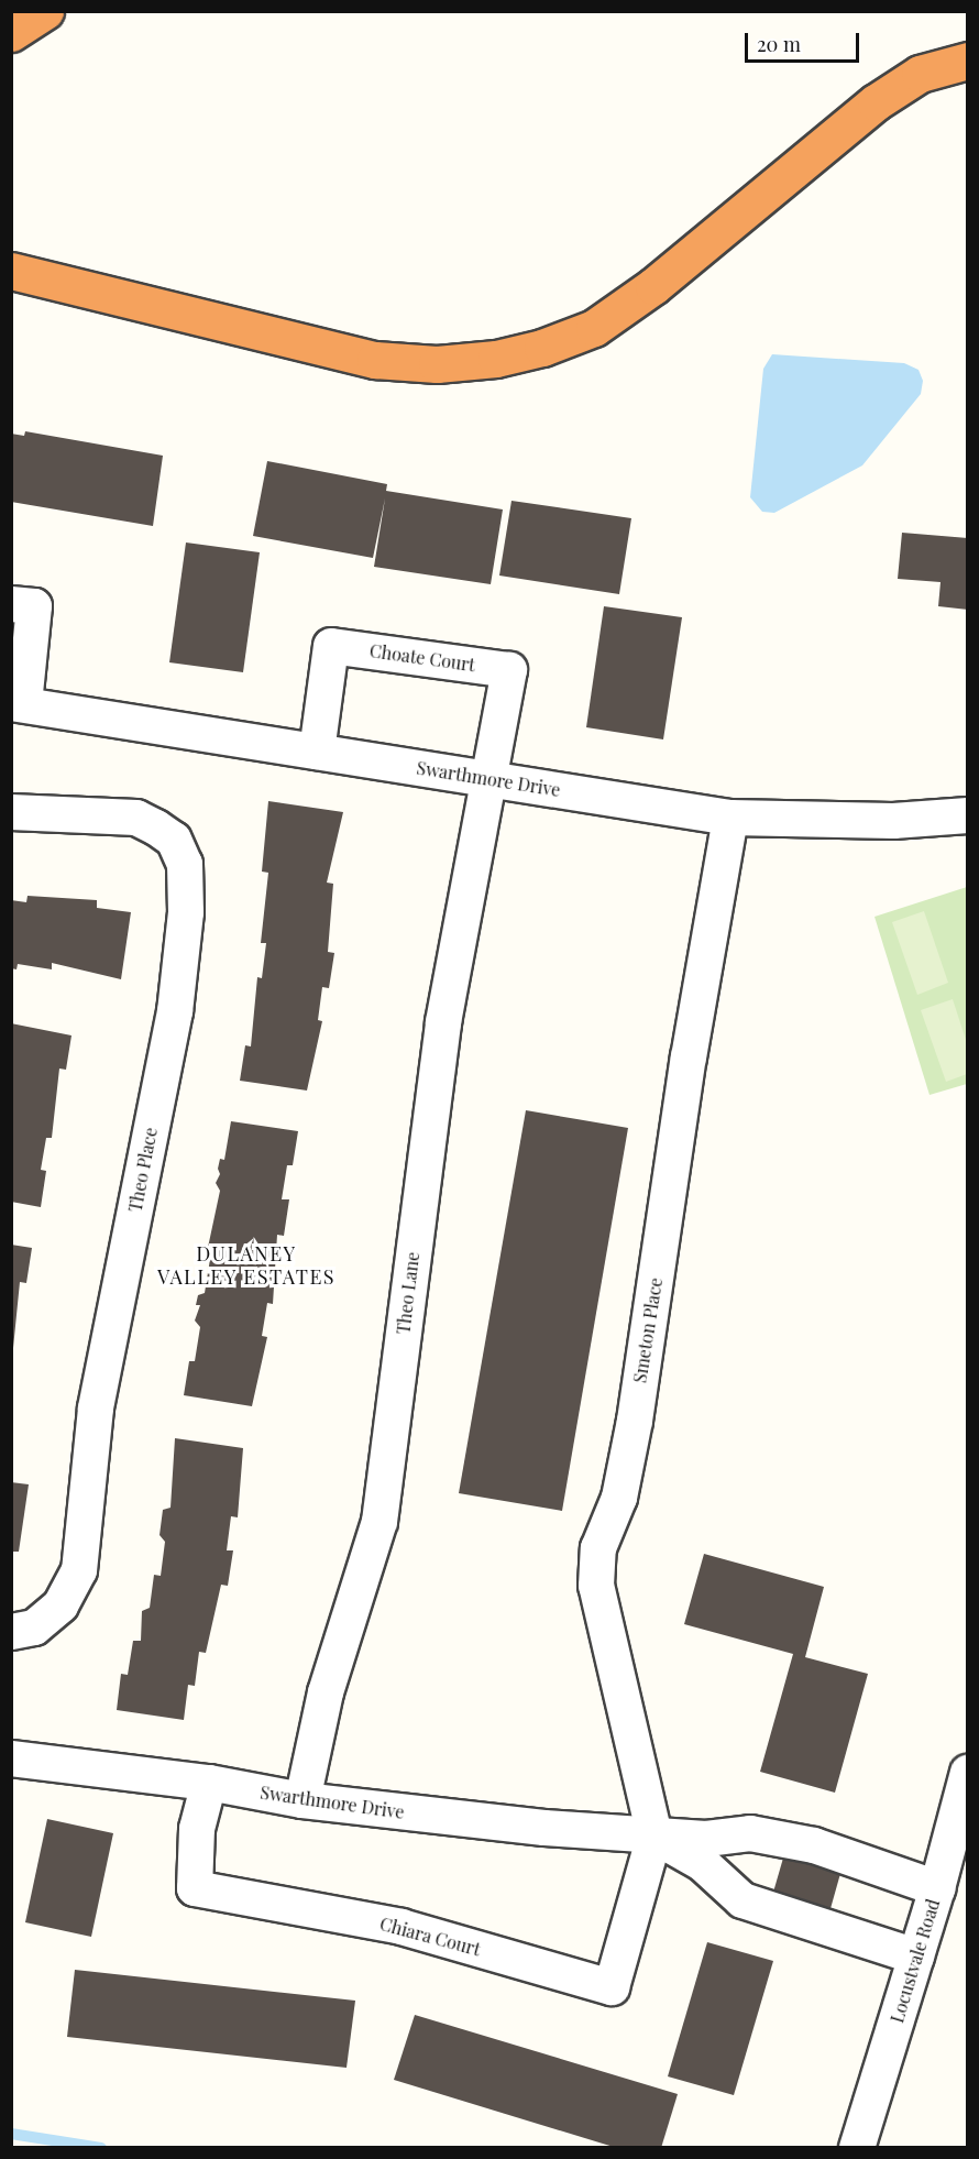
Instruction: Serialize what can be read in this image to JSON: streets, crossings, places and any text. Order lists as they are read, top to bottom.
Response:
{
  "streets": {
    "street": [
      "Choate Court",
      "Swarthmore Drive",
      "Theo Place",
      "Theo Lane",
      "Smeton Place",
      "Chiara Court",
      "Locustvale Road"
    ]
  },
  "crossings": [
    ["Choate Court", "Swarthmore Drive"],
    ["Choate Court", "Theo Lane"],
    ["Swarthmore Drive", "Theo Lane"],
    ["Swarthmore Drive", "Smeton Place"],
    ["Swarthmore Drive", "Chiara Court"],
    ["Swarthmore Drive", "Locustvale Road"],
    ["Smeton Place", "Chiara Court"]
  ],
  "districts": ["DULANEY VALLEY ESTATES"],
  "scale_bar": "20 m"
}
